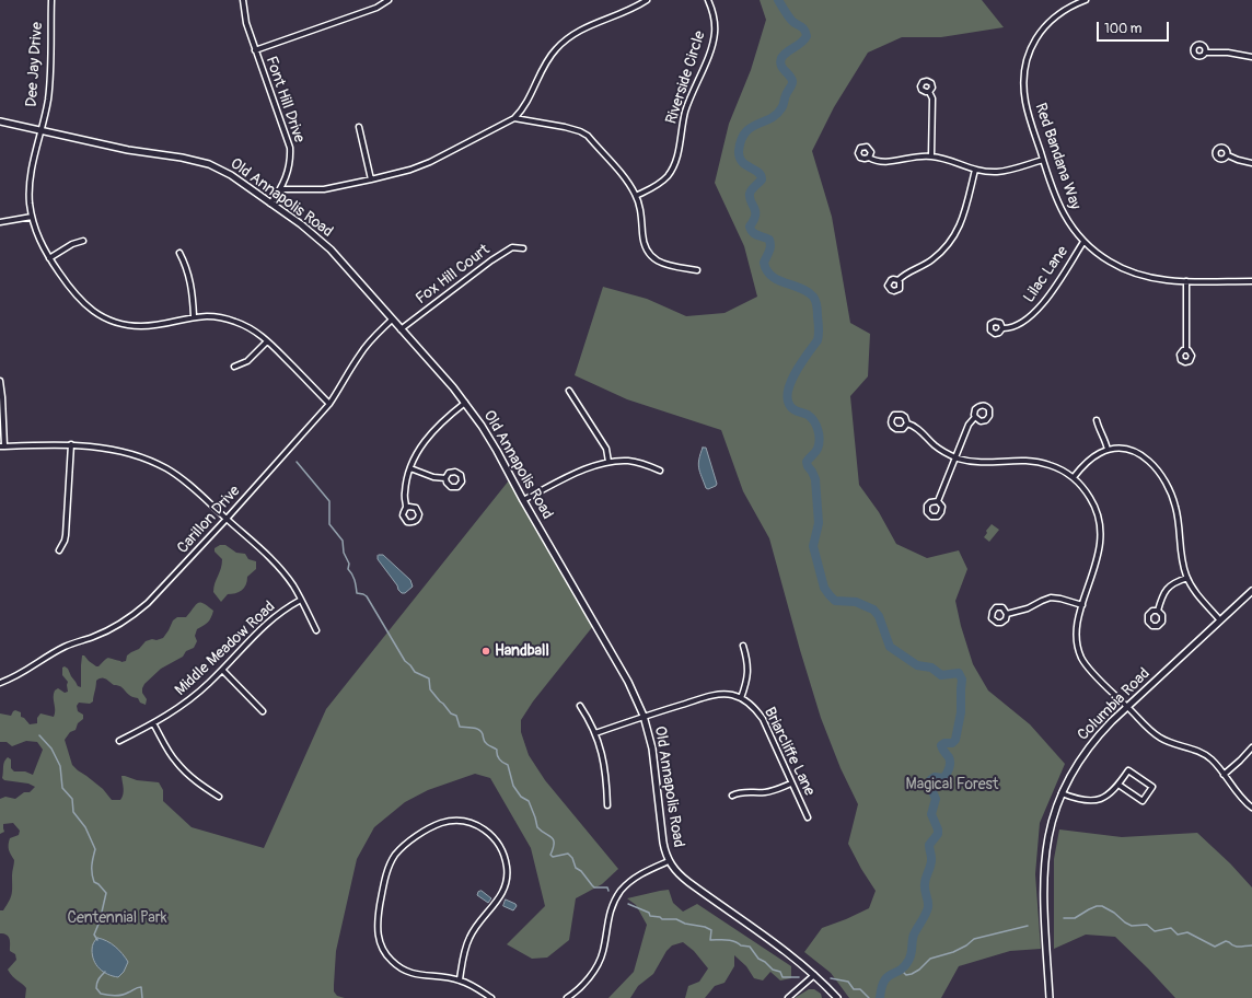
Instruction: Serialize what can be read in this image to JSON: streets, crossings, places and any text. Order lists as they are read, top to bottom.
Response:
{
  "streets": {
    "street": [
      "Dee Jay Drive",
      "Riverside Circle",
      "Font Hill Drive",
      "Red Bandana Way",
      "Old Annapolis Road",
      "Fox Hill Court",
      "Lilac Lane",
      "Carillon Drive",
      "Middle Meadow Road",
      "Columbia Road",
      "Briarcliffe Lane"
    ]
  },
  "crossings": [
    ["Dee Jay Drive", "Old Annapolis Road"],
    ["Dee Jay Drive", "Carillon Drive"],
    ["Font Hill Drive", "Old Annapolis Road"],
    ["Red Bandana Way", "Lilac Lane"],
    ["Old Annapolis Road", "Fox Hill Court"],
    ["Old Annapolis Road", "Carillon Drive"]
  ],
  "parks": ["Magical Forest", "Centennial Park"],
  "places": ["Handball"],
  "scale_bar": "100 m"
}
